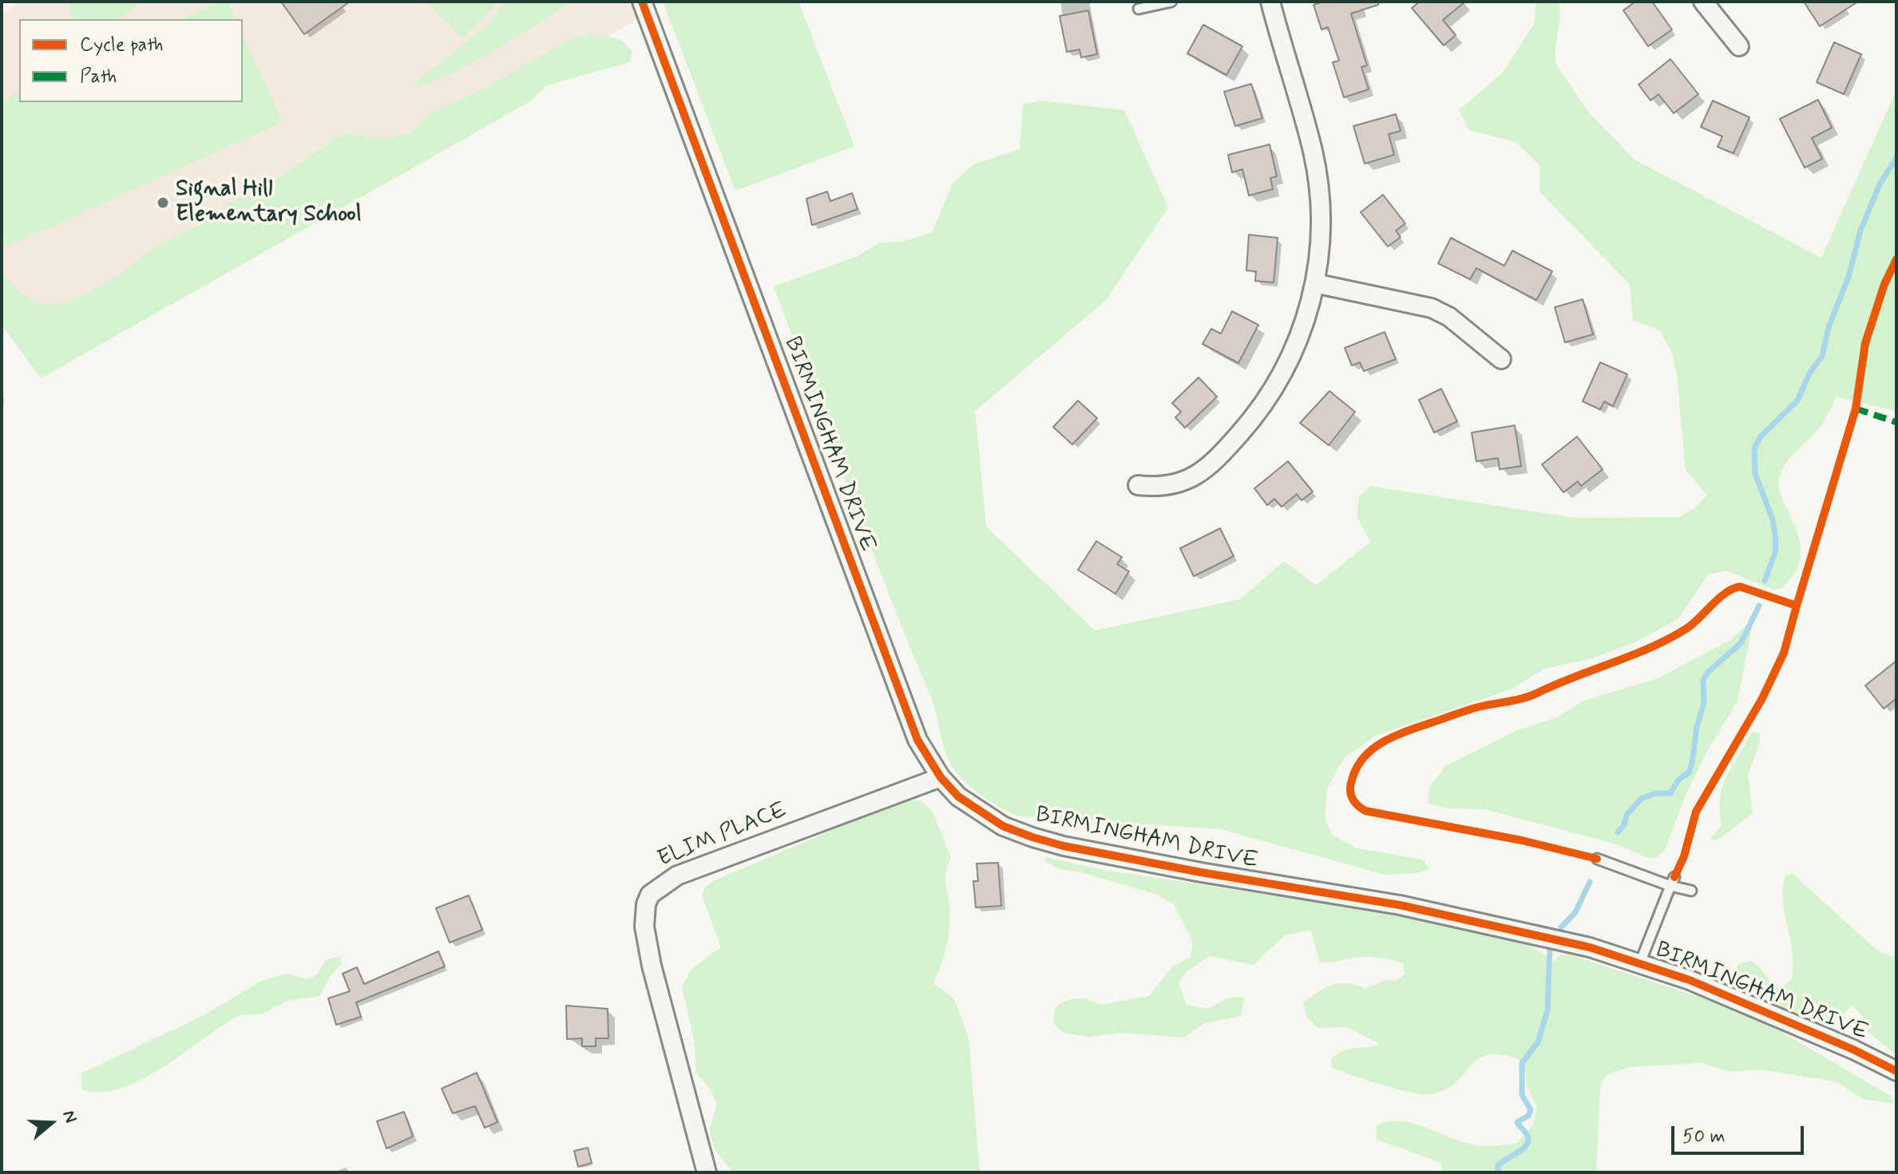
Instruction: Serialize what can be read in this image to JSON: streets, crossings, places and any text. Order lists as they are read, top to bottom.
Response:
{
  "streets": {
    "street": ["BIRMINGHAM DRIVE", "ELIM PLACE"]
  },
  "crossings": [
    ["BIRMINGHAM DRIVE", "ELIM PLACE"]
  ],
  "places": ["Signal Hill Elementary School"],
  "legend": ["Cycle path", "Path"],
  "scale_bar": "50 m",
  "north": "right"
}
